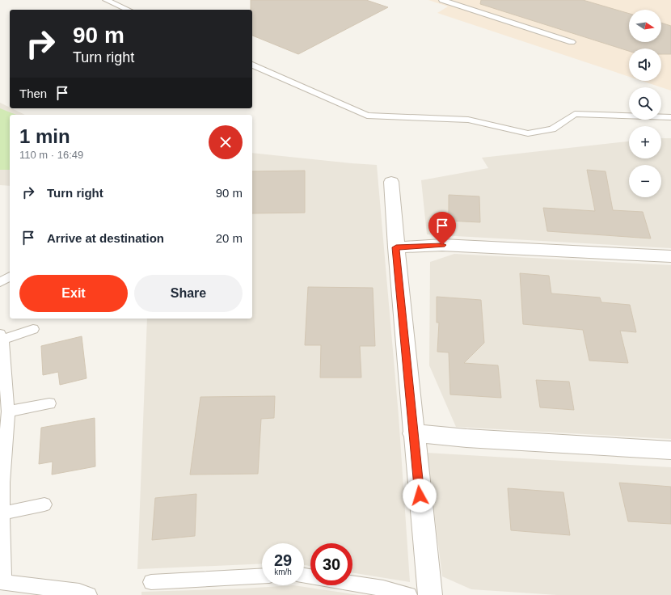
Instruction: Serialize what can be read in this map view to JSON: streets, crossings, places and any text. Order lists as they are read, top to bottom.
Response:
{
  "north": "right",
  "page": {
    "map_buttons": ["+", "−"],
    "turn": ["90 m", "Turn right"],
    "then": "Then",
    "heading": ["1 min", "110 m · 16:49"],
    "list": [
      {
        "name": "Turn right",
        "value": "90 m"
      },
      {
        "name": "Arrive at destination",
        "value": "20 m"
      }
    ],
    "buttons": ["Exit", "Share"],
    "speed": "29 km/h",
    "limit": "30"
  }
}
